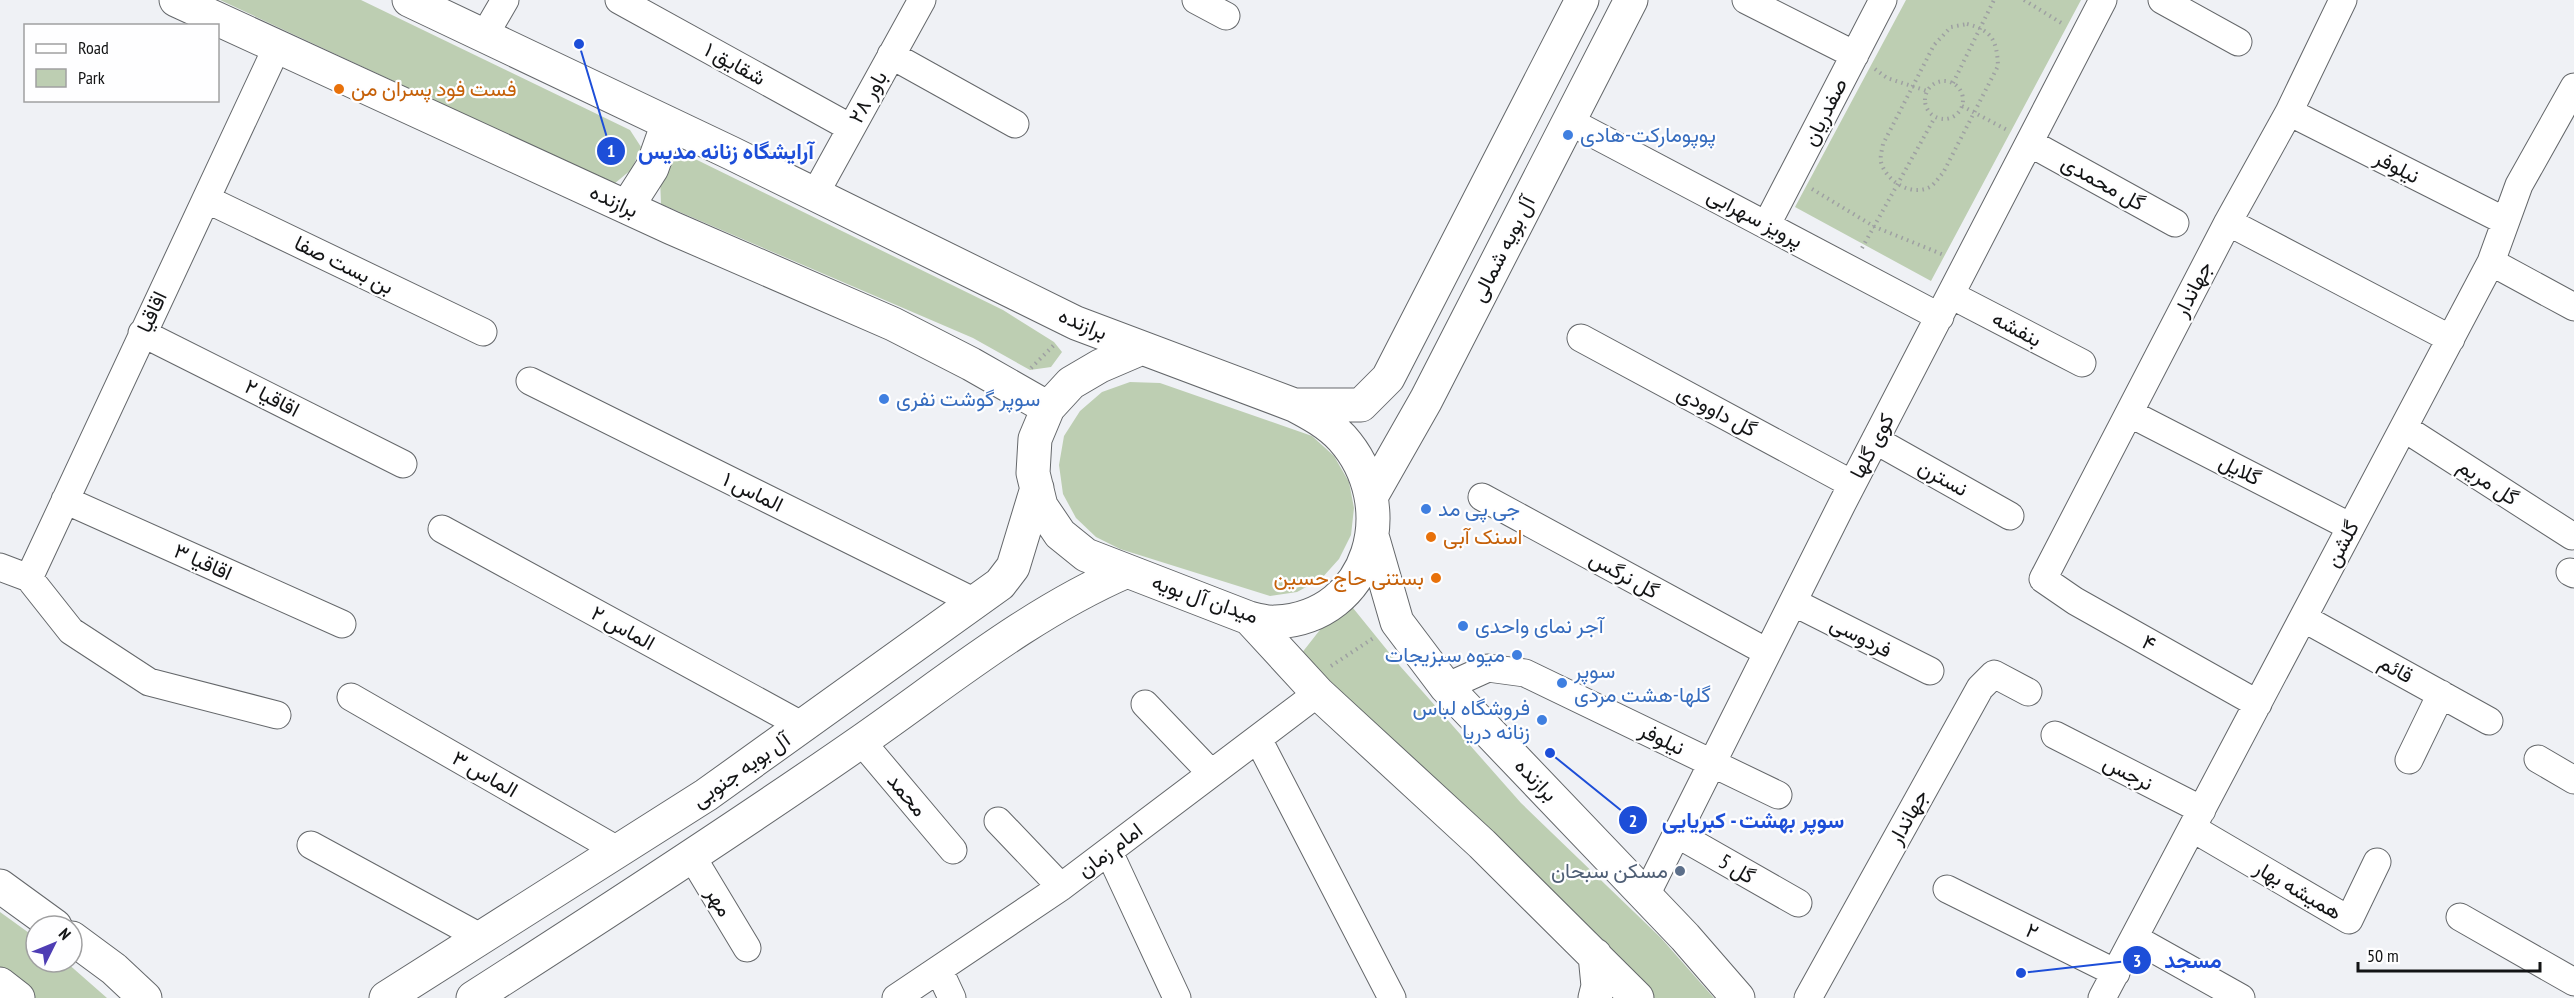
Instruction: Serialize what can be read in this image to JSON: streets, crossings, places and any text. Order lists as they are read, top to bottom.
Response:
{
  "streets": {
    "main road": [
      "برازنده",
      "آل بویه شمالی",
      "میدان آل بویه",
      "آل بویه جنوبی"
    ],
    "street": [
      "شقایق ۱",
      "باور ۲۸",
      "صفدریان",
      "نیلوفر",
      "گل محمدی",
      "پرویز سهرابی",
      "بن بست صفا",
      "جهاندار",
      "اقاقیا",
      "بنفشه",
      "اقاقیا ۲",
      "گل داوودی",
      "کوی گلها",
      "گلایل",
      "نسترن",
      "گل مریم",
      "الماس ۱",
      "گلشن",
      "اقاقیا ۳",
      "گل نرگس",
      "الماس ۲",
      "فردوسی",
      "۴",
      "قائم",
      "نرجس",
      "الماس ۳",
      "محمد",
      "امام زمان",
      "گل 5",
      "همیشه بهار",
      "مهر",
      "۲"
    ]
  },
  "crossings": [
    ["شقایق ۱", "باور ۲۸"],
    ["باور ۲۸", "برازنده"],
    ["صفدریان", "پرویز سهرابی"],
    ["نیلوفر", "برازنده"],
    ["نیلوفر", "جهاندار"],
    ["نیلوفر", "کوی گلها"],
    ["نیلوفر", "گلشن"],
    ["گل محمدی", "کوی گلها"],
    ["برازنده", "اقاقیا"],
    ["برازنده", "کوی گلها"],
    ["برازنده", "میدان آل بویه"],
    ["پرویز سهرابی", "آل بویه شمالی"],
    ["پرویز سهرابی", "بنفشه"],
    ["پرویز سهرابی", "کوی گلها"],
    ["آل بویه شمالی", "میدان آل بویه"],
    ["بن بست صفا", "اقاقیا"],
    ["جهاندار", "گلایل"],
    ["جهاندار", "۴"],
    ["اقاقیا", "اقاقیا ۲"],
    ["اقاقیا", "اقاقیا ۳"],
    ["بنفشه", "کوی گلها"],
    ["گل داوودی", "کوی گلها"],
    ["کوی گلها", "نسترن"],
    ["کوی گلها", "گل نرگس"],
    ["کوی گلها", "فردوسی"],
    ["کوی گلها", "گل 5"],
    ["گلایل", "گلشن"],
    ["گل مریم", "گلشن"],
    ["الماس ۱", "آل بویه جنوبی"],
    ["گلشن", "۴"],
    ["گلشن", "قائم"],
    ["گلشن", "نرجس"],
    ["گلشن", "همیشه بهار"],
    ["گلشن", "۲"],
    ["میدان آل بویه", "آل بویه جنوبی"],
    ["الماس ۲", "آل بویه جنوبی"],
    ["آل بویه جنوبی", "الماس ۳"],
    ["آل بویه جنوبی", "محمد"],
    ["آل بویه جنوبی", "مهر"],
    ["نرجس", "همیشه بهار"]
  ],
  "places": [
    "آرایشگاه زنانه مدیس",
    "فست فود پسران من",
    "پوپومارکت-هادی",
    "سوپر گوشت نفری",
    "جی پی مد",
    "اسنک آبی",
    "بستنی حاج حسین",
    "آجر نمای واحدی",
    "میوه سبزیجات",
    "سوپر گلها-هشت مردی",
    "فروشگاه لباس زنانه دریا",
    "سوپر بهشت - کبریایی",
    "مسکن سبحان",
    "مسجد"
  ],
  "legend": ["Road", "Park"],
  "scale_bar": "50 m",
  "north": "top right"
}
